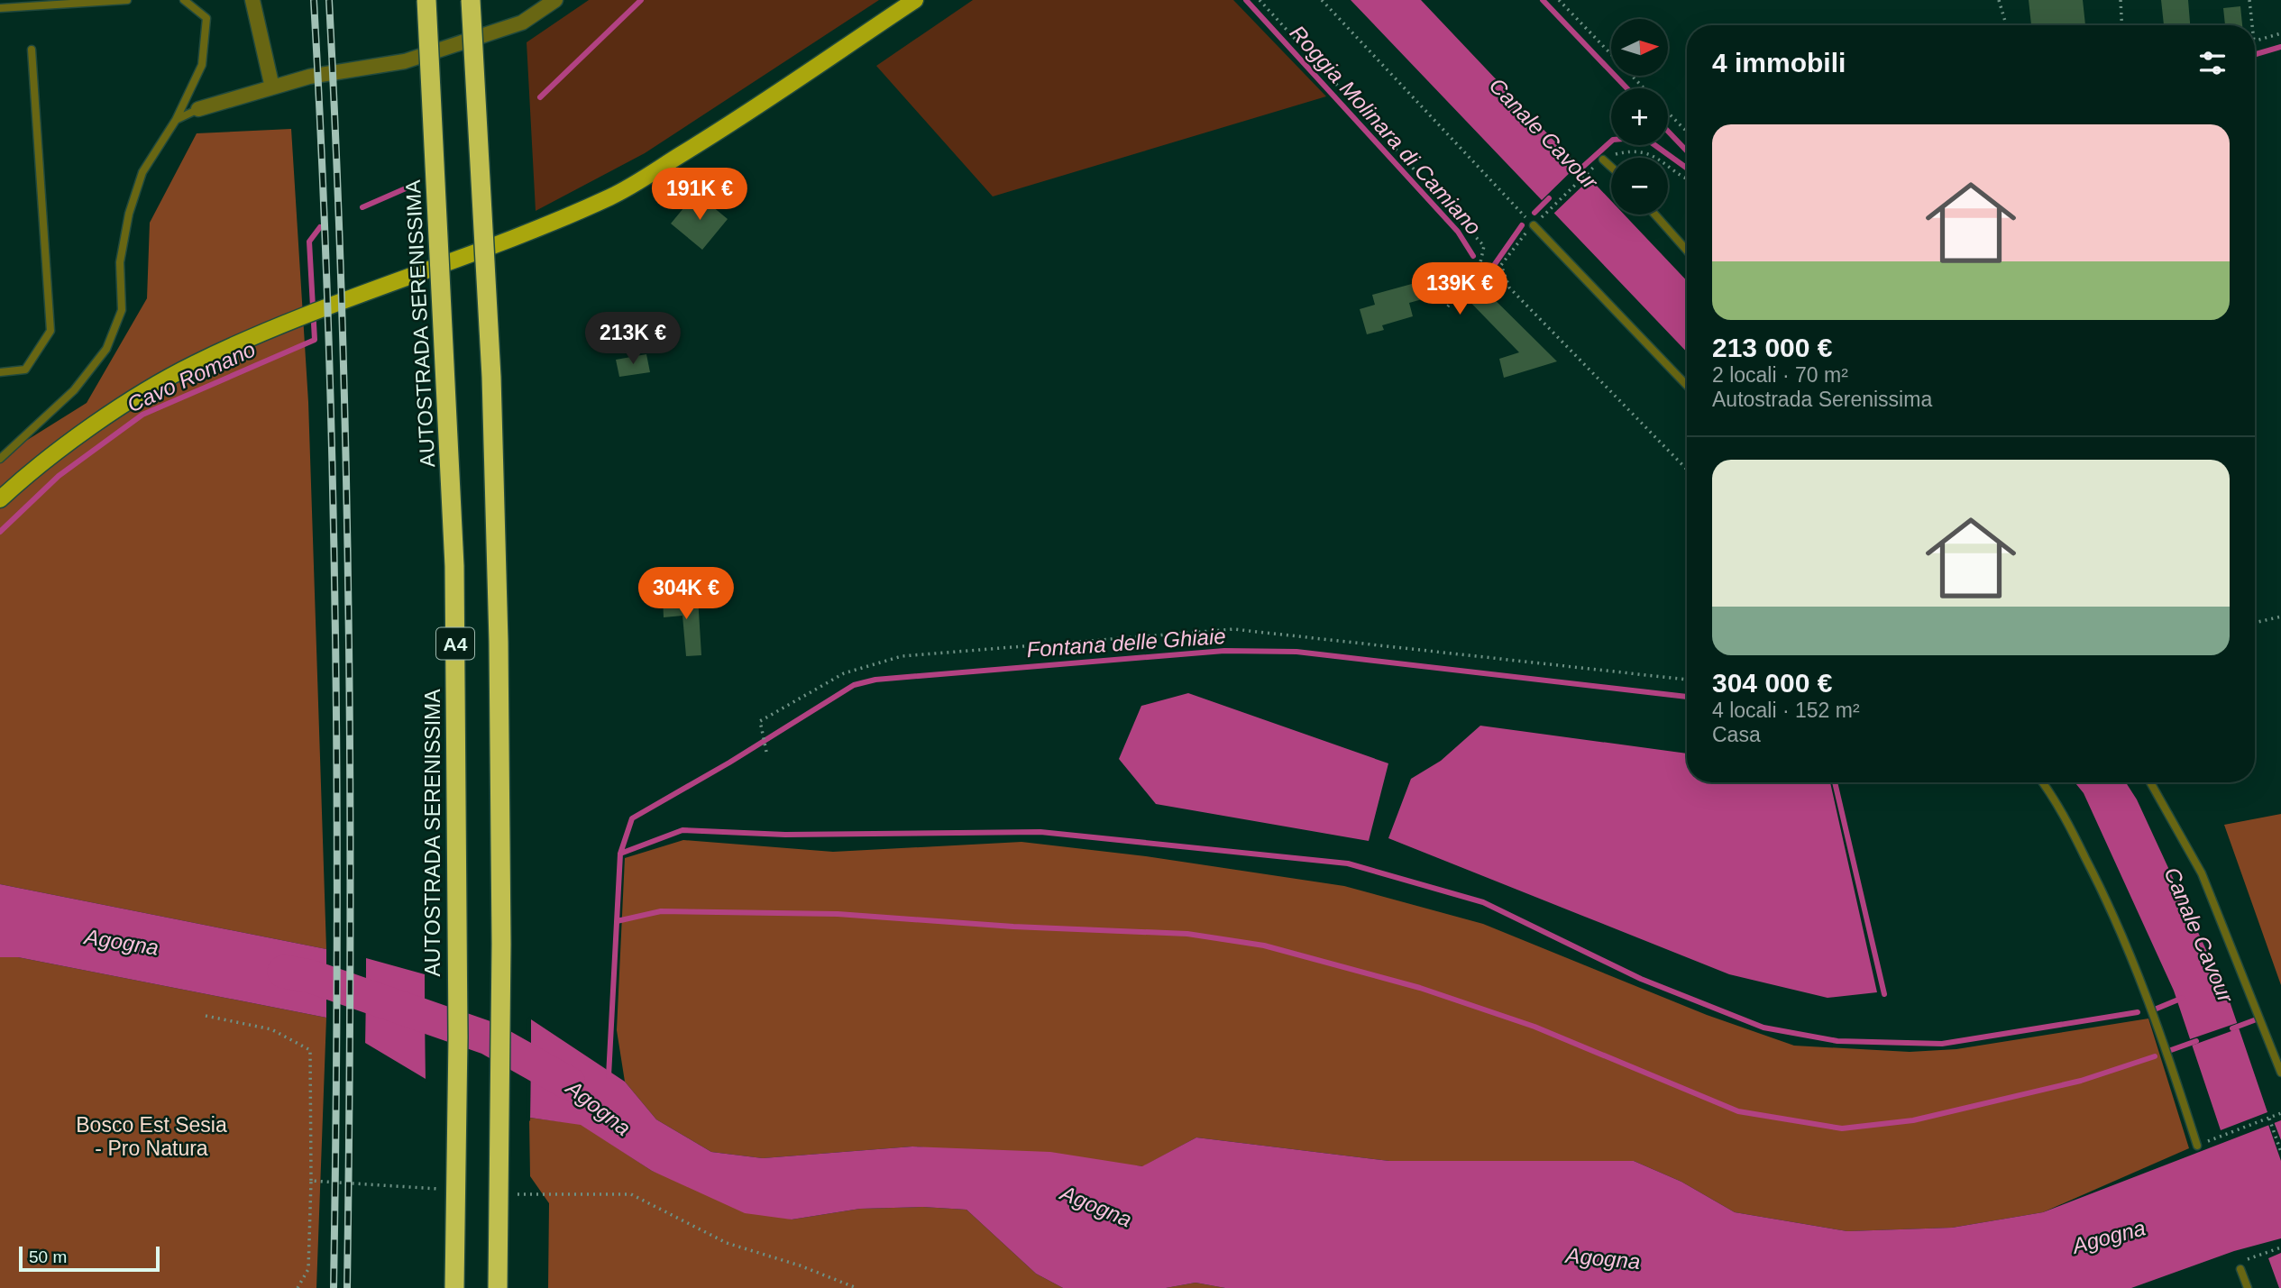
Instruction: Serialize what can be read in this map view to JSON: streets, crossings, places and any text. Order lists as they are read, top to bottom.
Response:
{
  "streets": {
    "highway": ["AUTOSTRADA SERENISSIMA", "A4"]
  },
  "water": [
    "Roggia Molinara di Camiano",
    "Canale Cavour",
    "Cavo Romano",
    "Fontana delle Ghiaie",
    "Agogna"
  ],
  "parks": ["Bosco Est Sesia - Pro Natura"],
  "scale_bar": "50 m",
  "north": "right",
  "page": {
    "map_buttons": ["+", "−"],
    "heading": "4 immobili",
    "list": [
      {
        "name": "213 000 €",
        "note": "2 locali · 70 m² · Autostrada Serenissima"
      },
      {
        "name": "304 000 €",
        "note": "4 locali · 152 m² · Casa"
      }
    ],
    "price": [
      "191K €",
      "139K €",
      "213K €",
      "304K €"
    ],
    "scale": "50 m"
  }
}
